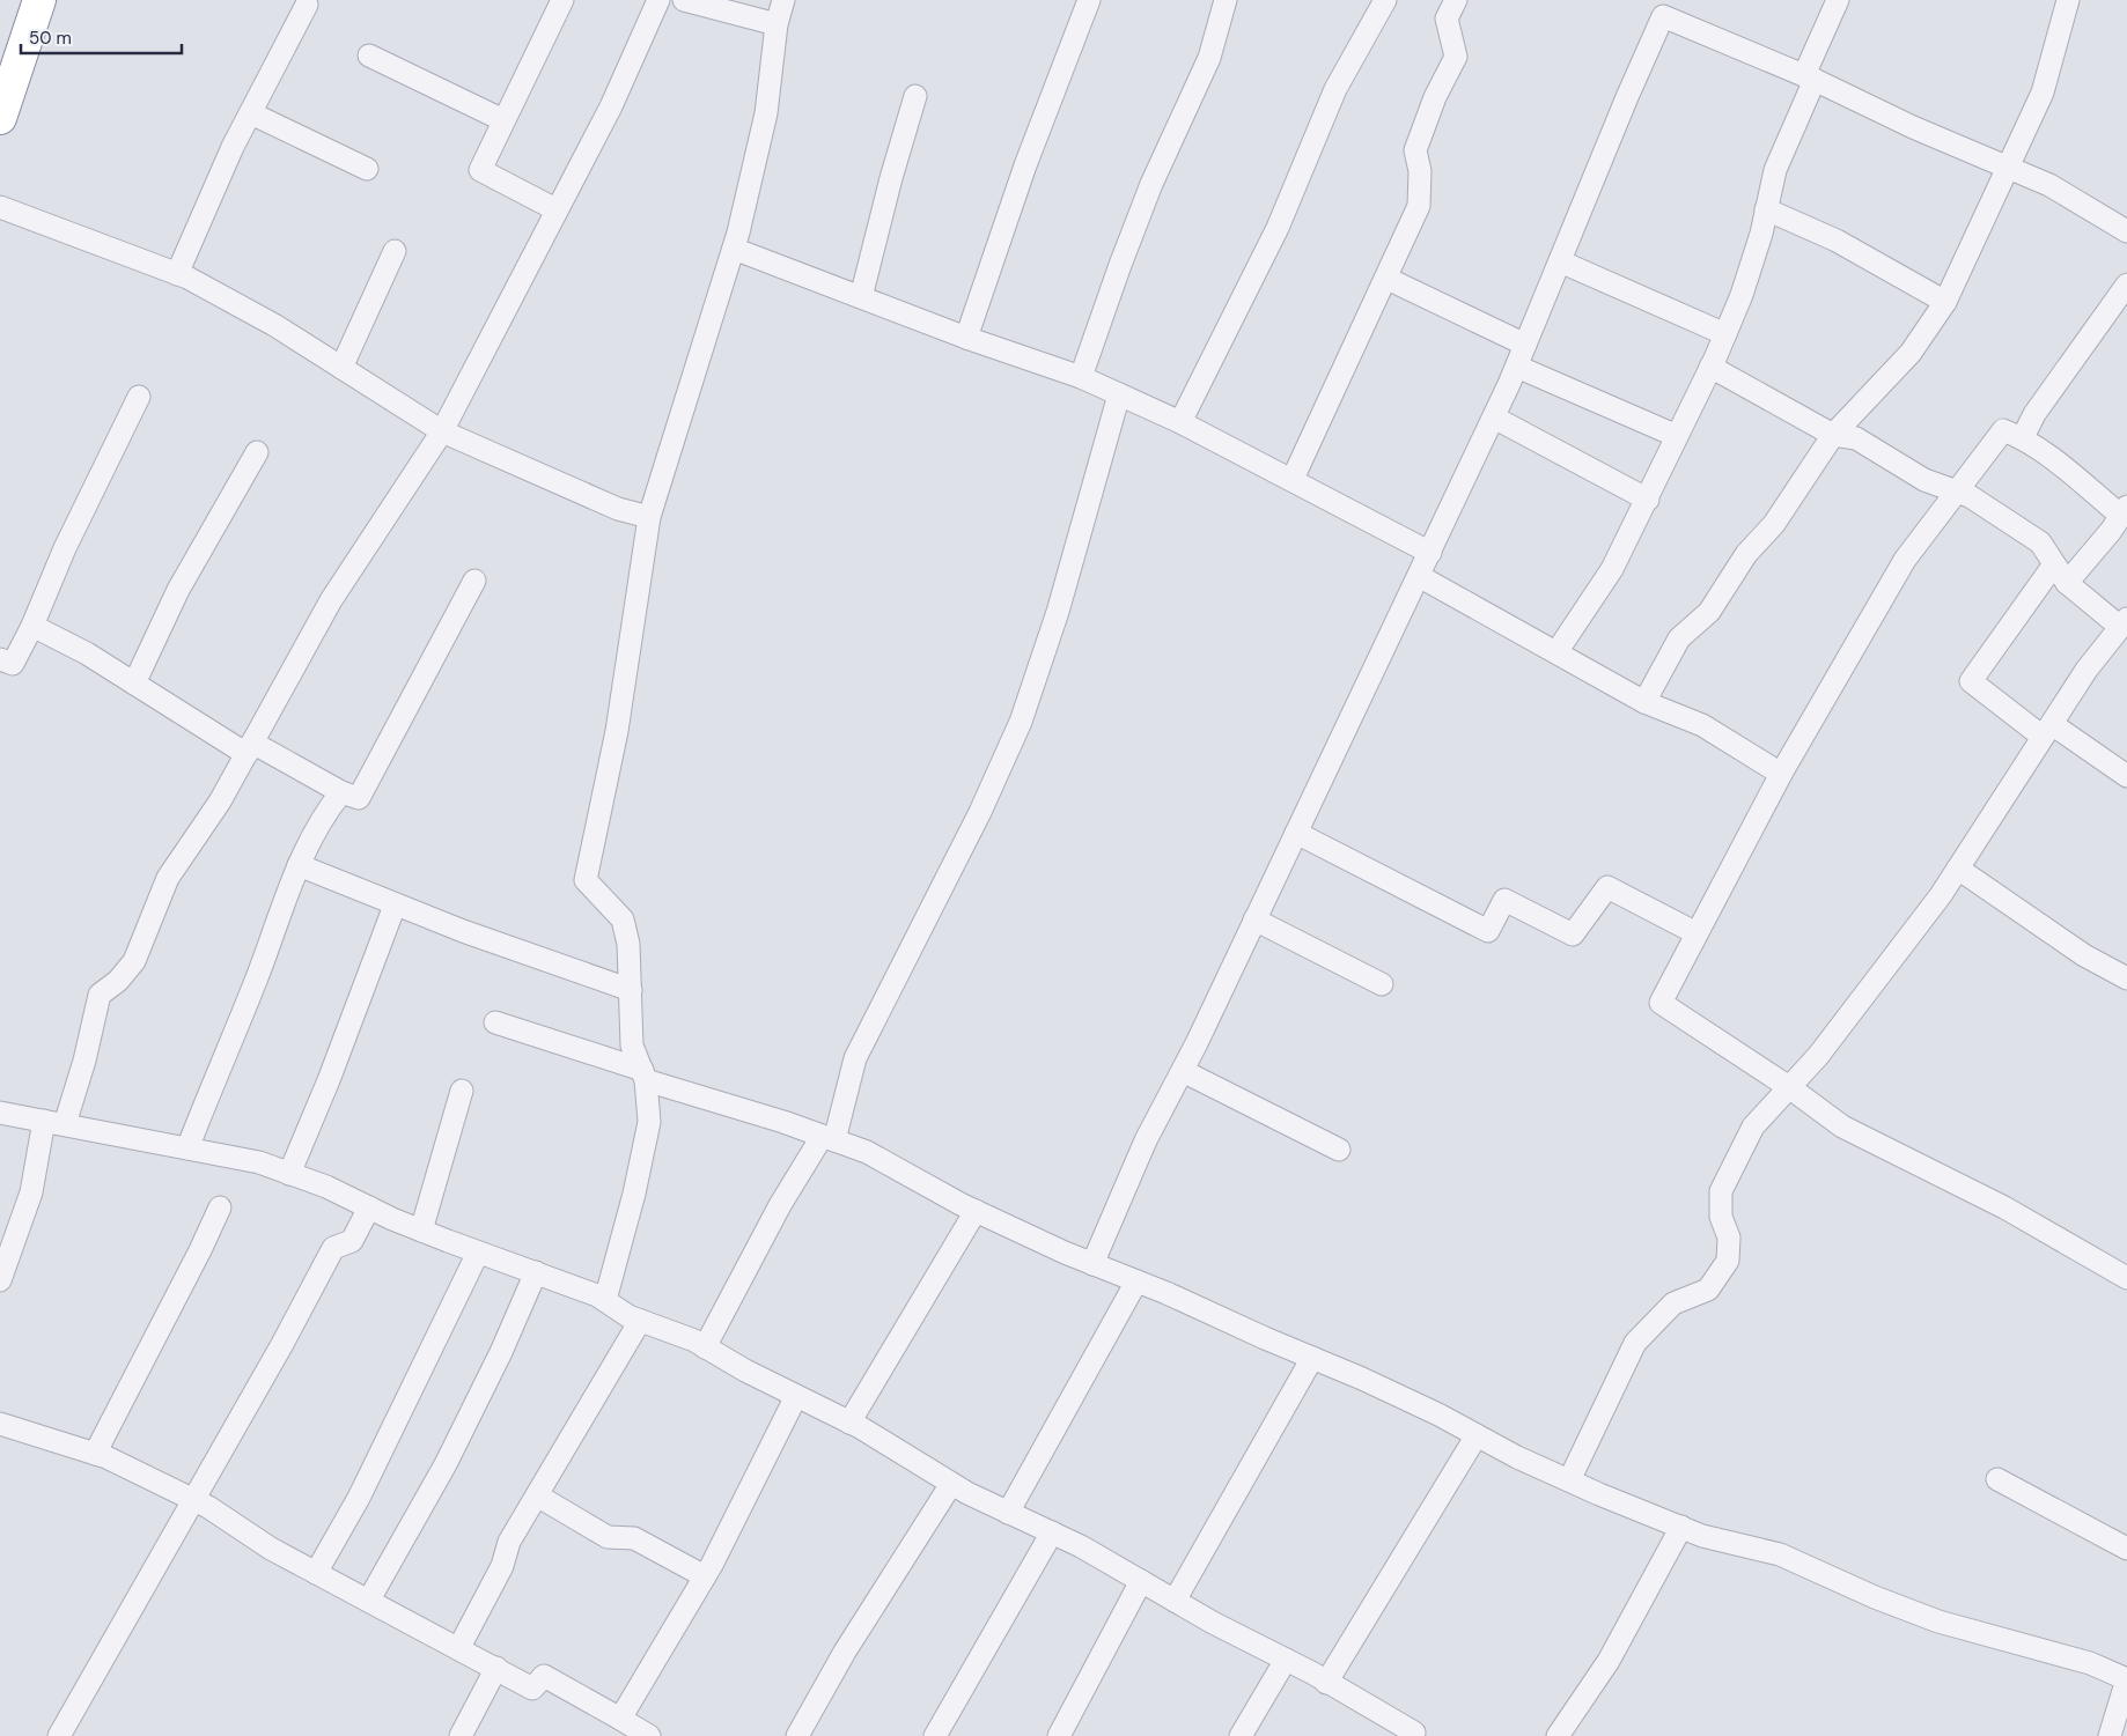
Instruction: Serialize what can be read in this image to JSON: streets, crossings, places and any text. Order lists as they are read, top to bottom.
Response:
{
  "scale_bar": "50 m"
}
